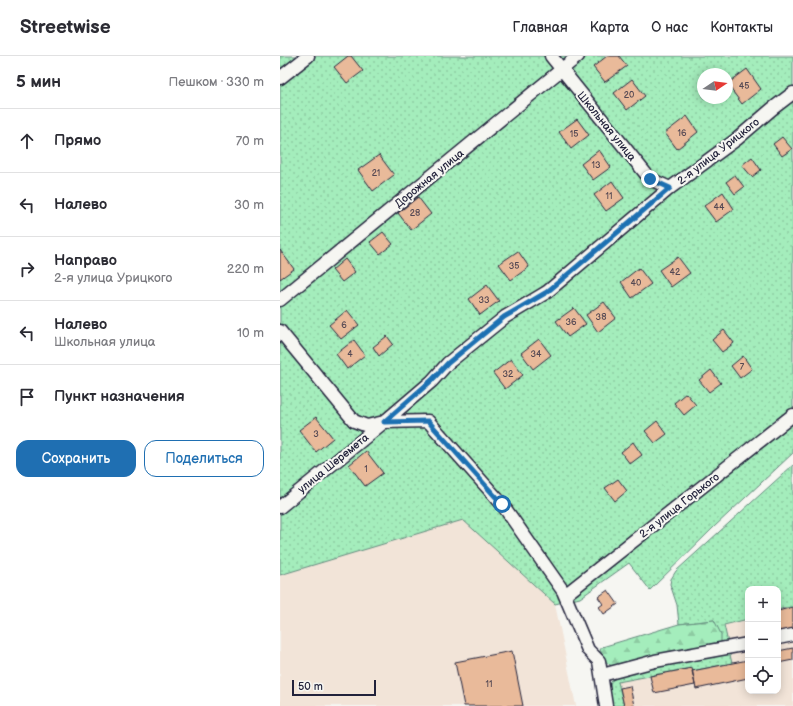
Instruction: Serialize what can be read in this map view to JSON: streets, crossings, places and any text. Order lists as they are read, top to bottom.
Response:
{
  "streets": {
    "street": [
      "Школьная улица",
      "2-я улица Урицкого",
      "Дорожная улица",
      "улица Шеремета",
      "2-я улица Горького"
    ]
  },
  "crossings": [
    ["Школьная улица", "2-я улица Урицкого"],
    ["Школьная улица", "Дорожная улица"],
    ["2-я улица Урицкого", "улица Шеремета"]
  ],
  "house_numbers": [
    "45",
    "20",
    "16",
    "15",
    "13",
    "21",
    "11",
    "44",
    "28",
    "35",
    "42",
    "40",
    "33",
    "38",
    "36",
    "6",
    "4",
    "34",
    "7",
    "32",
    "3",
    "1",
    "11"
  ],
  "scale_bar": "50 m",
  "north": "right",
  "page": {
    "header": "Streetwise",
    "nav": [
      "Главная",
      "Карта",
      "О нас",
      "Контакты"
    ],
    "heading": ["5 мин", "Пешком · 330 m"],
    "list": [
      ["Прямо", "70 m"],
      ["Налево", "30 m"],
      ["Направо", "2-я улица Урицкого", "220 m"],
      ["Налево", "Школьная улица", "10 m"],
      "Пункт назначения"
    ],
    "buttons": ["Сохранить", "Поделиться"],
    "map_buttons": ["+", "−"],
    "scale": "50 m"
  }
}
